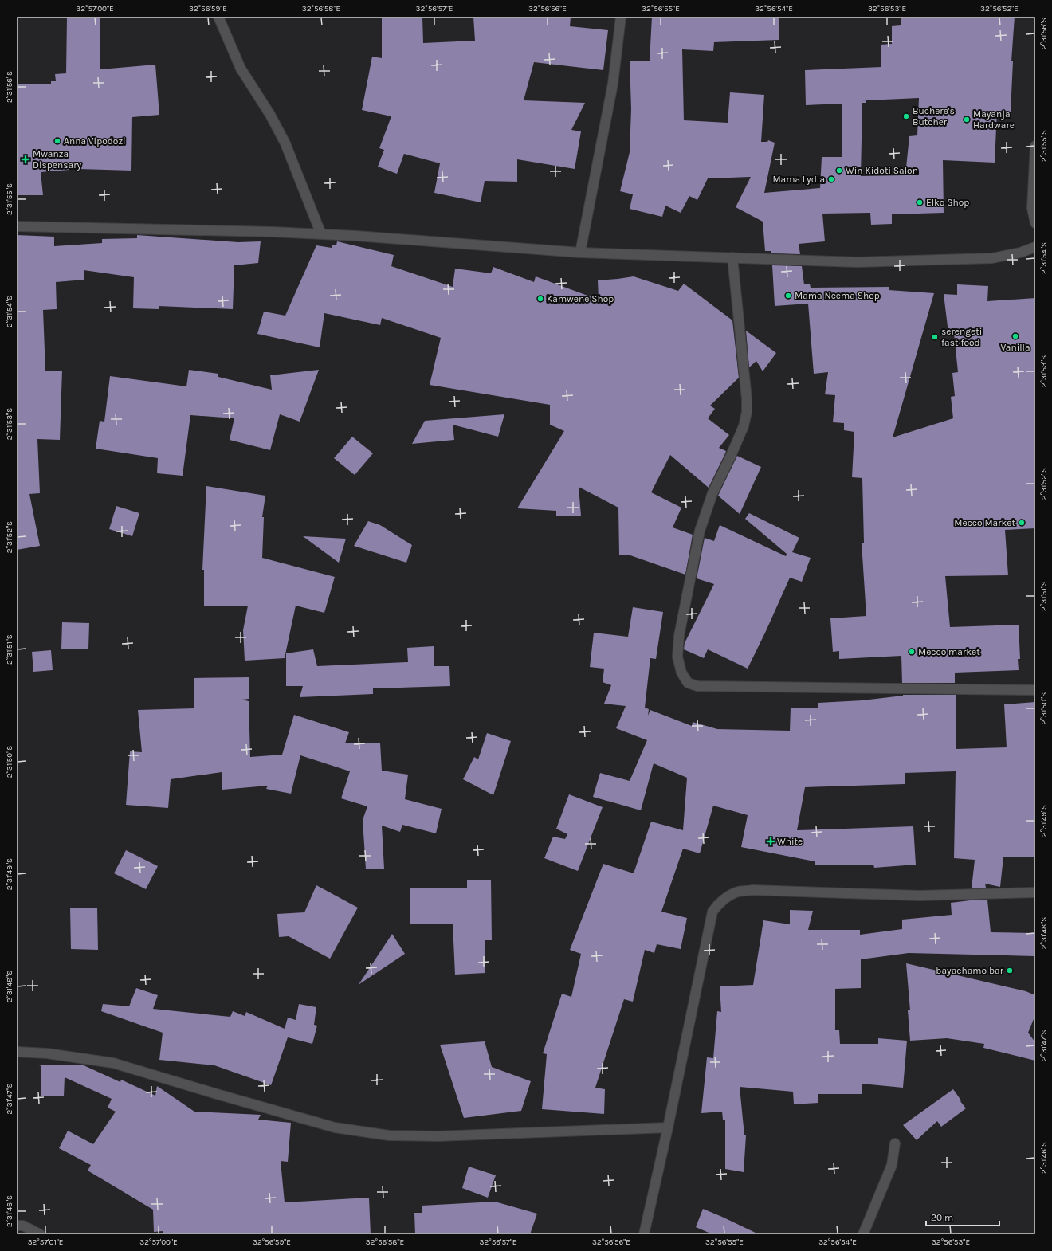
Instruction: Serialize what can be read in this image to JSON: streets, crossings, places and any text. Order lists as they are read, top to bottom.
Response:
{
  "places": {
    "other": [
      "Buchere's Butcher",
      "Mayanja Hardware",
      "Anna Vipodozi",
      "Win Kidoti Salon",
      "Mama Lydia",
      "Elko Shop",
      "Mama Neema Shop",
      "Kamwene Shop",
      "Vanilla",
      "serengeti fast food",
      "Mecco Market",
      "Mecco market",
      "bayachamo bar"
    ],
    "health": ["Mwanza Dispensary", "White"]
  },
  "scale_bar": "20 m",
  "coordinates": [
    "32°57'00\"E",
    "32°56'59\"E",
    "32°56'58\"E",
    "32°56'57\"E",
    "32°56'56\"E",
    "32°56'55\"E",
    "32°56'54\"E",
    "32°56'53\"E",
    "32°56'52\"E",
    "2°31'56\"S",
    "2°31'55\"S",
    "2°31'54\"S",
    "2°31'53\"S",
    "2°31'52\"S",
    "2°31'51\"S",
    "2°31'50\"S",
    "2°31'49\"S",
    "2°31'48\"S",
    "2°31'47\"S",
    "2°31'46\"S",
    "32°57'01\"E"
  ]
}
